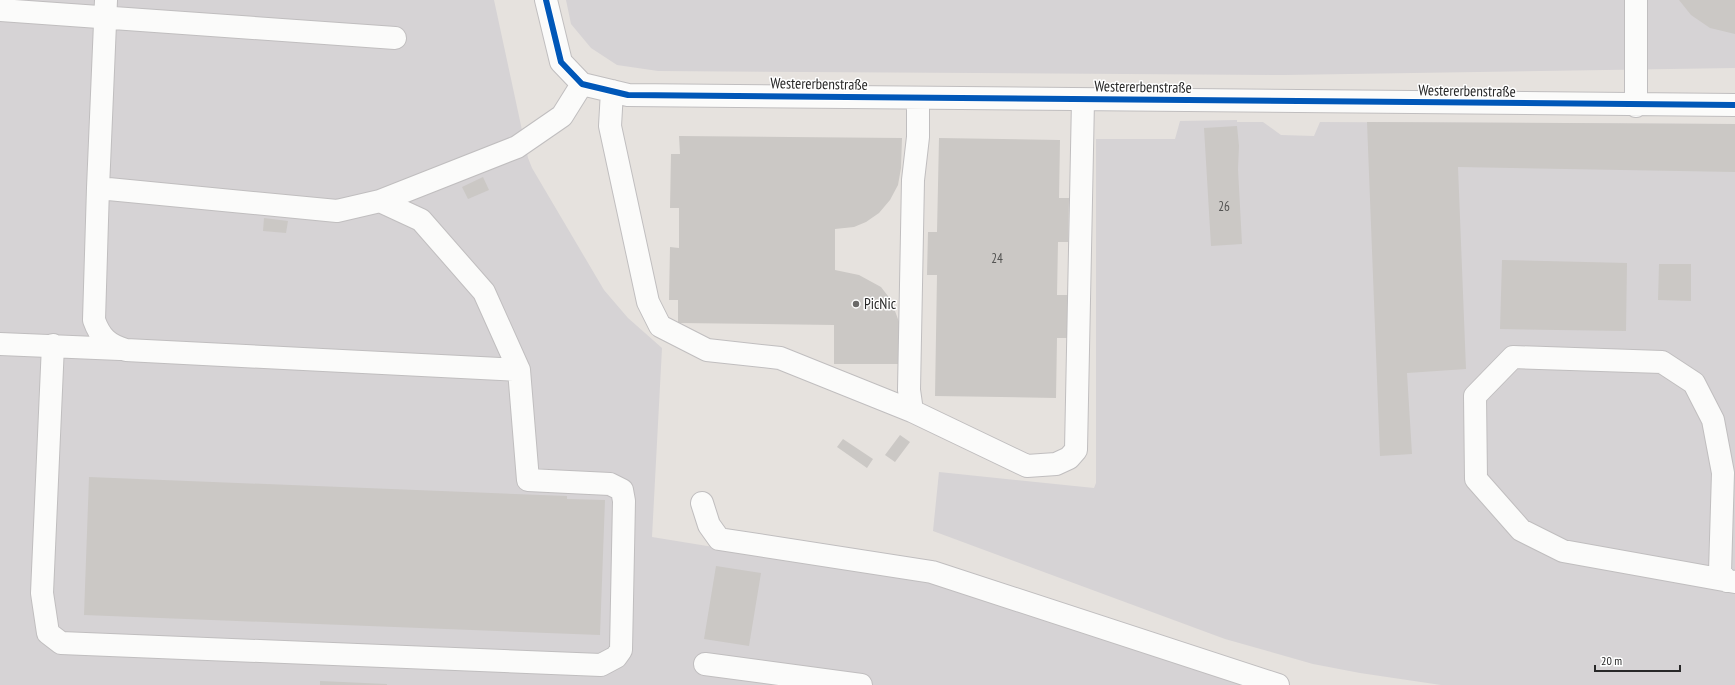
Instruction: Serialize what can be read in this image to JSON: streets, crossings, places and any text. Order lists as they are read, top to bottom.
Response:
{
  "streets": {
    "street": ["Westererbenstraße"]
  },
  "places": ["PicNic"],
  "house_numbers": ["26", "24"],
  "scale_bar": "20 m"
}
